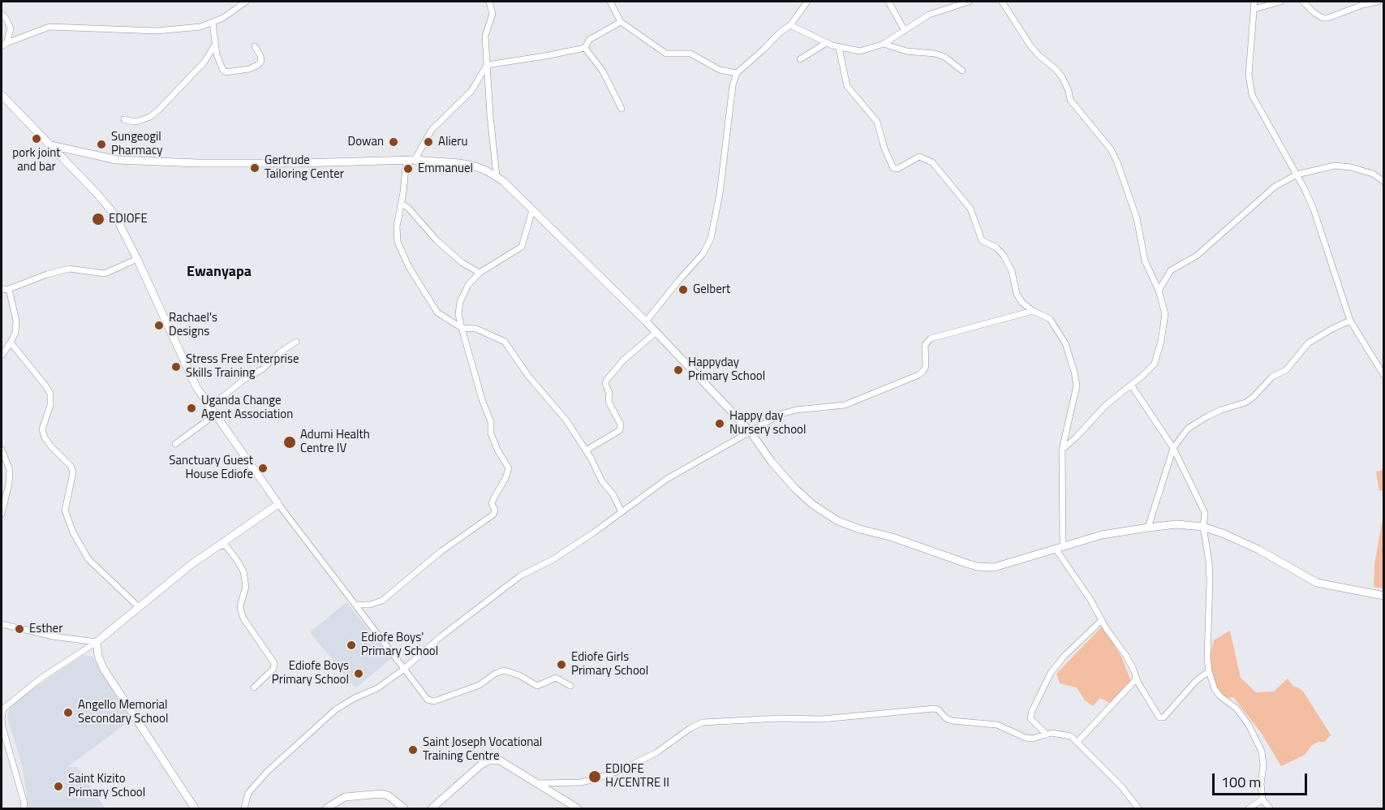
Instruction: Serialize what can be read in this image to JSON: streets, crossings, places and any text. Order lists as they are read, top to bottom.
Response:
{
  "districts": ["Ewanyapa"],
  "places": [
    "pork joint and bar",
    "Dowan",
    "Alieru",
    "Sungeogil Pharmacy",
    "Gertrude Tailoring Center",
    "Emmanuel",
    "EDIOFE",
    "Gelbert",
    "Rachael's Designs",
    "Stress Free Enterprise Skills Training",
    "Happyday Primary School",
    "Uganda Change Agent Association",
    "Happy day Nursery school",
    "Adumi Health Centre IV",
    "Sanctuary Guest House Ediofe",
    "Esther",
    "Ediofe Boys' Primary School",
    "Ediofe Girls Primary School",
    "Ediofe Boys Primary School",
    "Angello Memorial Secondary School",
    "Saint Joseph Vocational Training Centre",
    "EDIOFE H/CENTRE II",
    "Saint Kizito Primary School"
  ],
  "scale_bar": "100 m"
}
